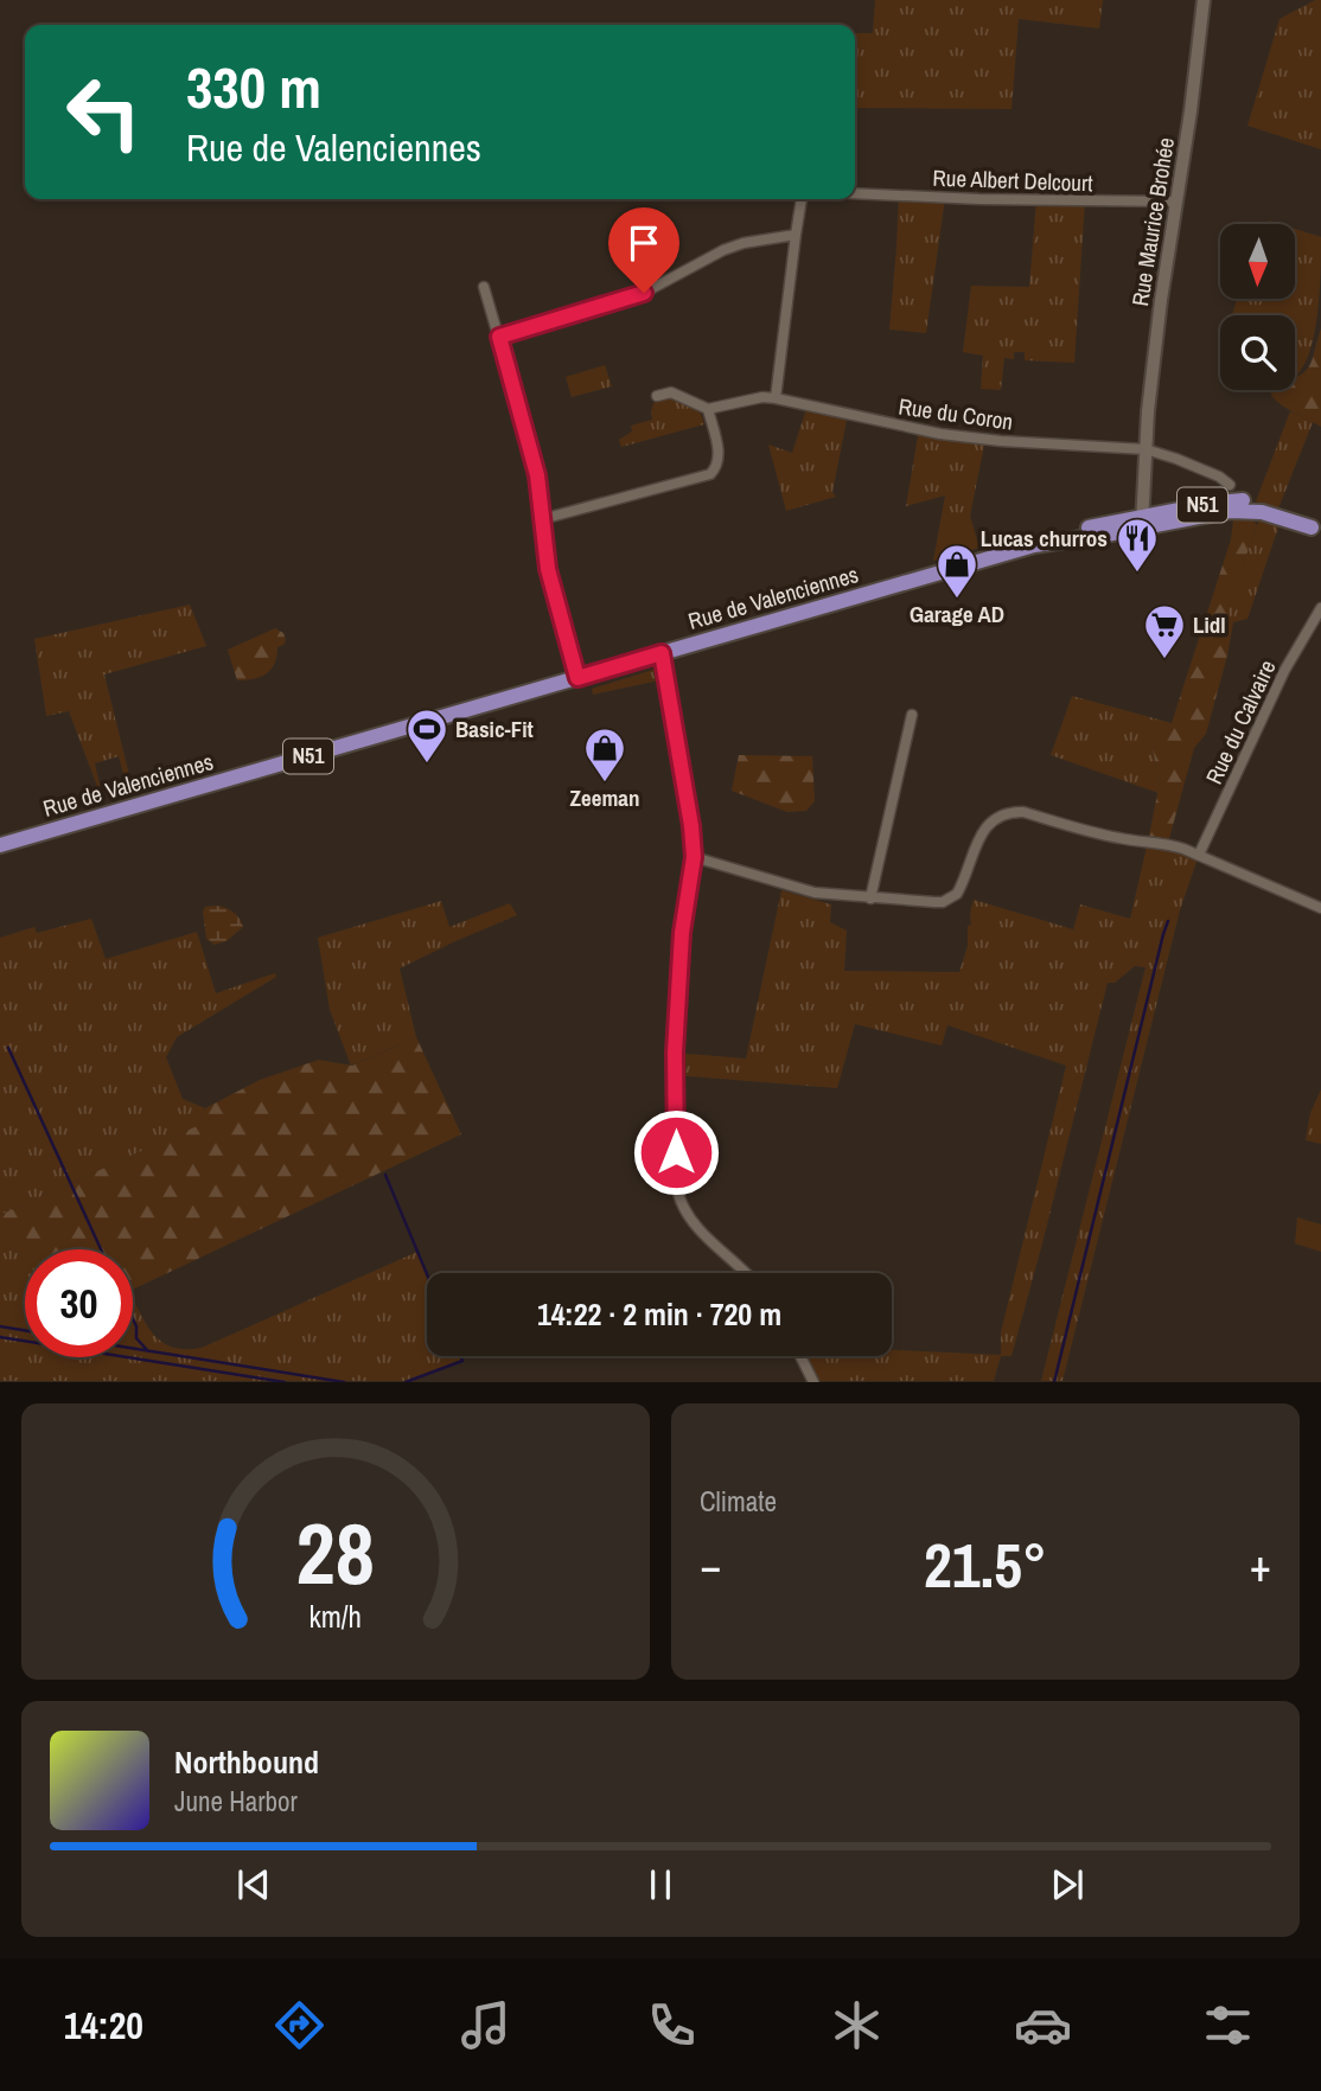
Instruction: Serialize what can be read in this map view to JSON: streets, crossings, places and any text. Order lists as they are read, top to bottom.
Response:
{
  "streets": {
    "main road": ["N51", "Rue de Valenciennes"],
    "street": [
      "Rue Albert Delcourt",
      "Rue Maurice Brohée",
      "Rue du Coron",
      "Rue du Calvaire"
    ]
  },
  "crossings": [
    ["Rue Albert Delcourt", "Rue Maurice Brohée"],
    ["Rue Maurice Brohée", "Rue du Coron"],
    ["Rue Maurice Brohée", "Rue de Valenciennes"]
  ],
  "places": {
    "restaurant": ["Lucas churros"],
    "shop": ["Garage AD", "Zeeman"],
    "supermarket": ["Lidl"],
    "sports": ["Basic-Fit"]
  },
  "north": "bottom",
  "page": {
    "turn": ["330 m", "Rue de Valenciennes"],
    "limit": "30",
    "trip": "14:22 · 2 min · 720 m",
    "tile": "Climate",
    "heat": ["−", "21.5°", "+"],
    "song": ["Northbound", "June Harbor"],
    "tabs": "14:20",
    "gauge": ["28", "km/h"]
  }
}
